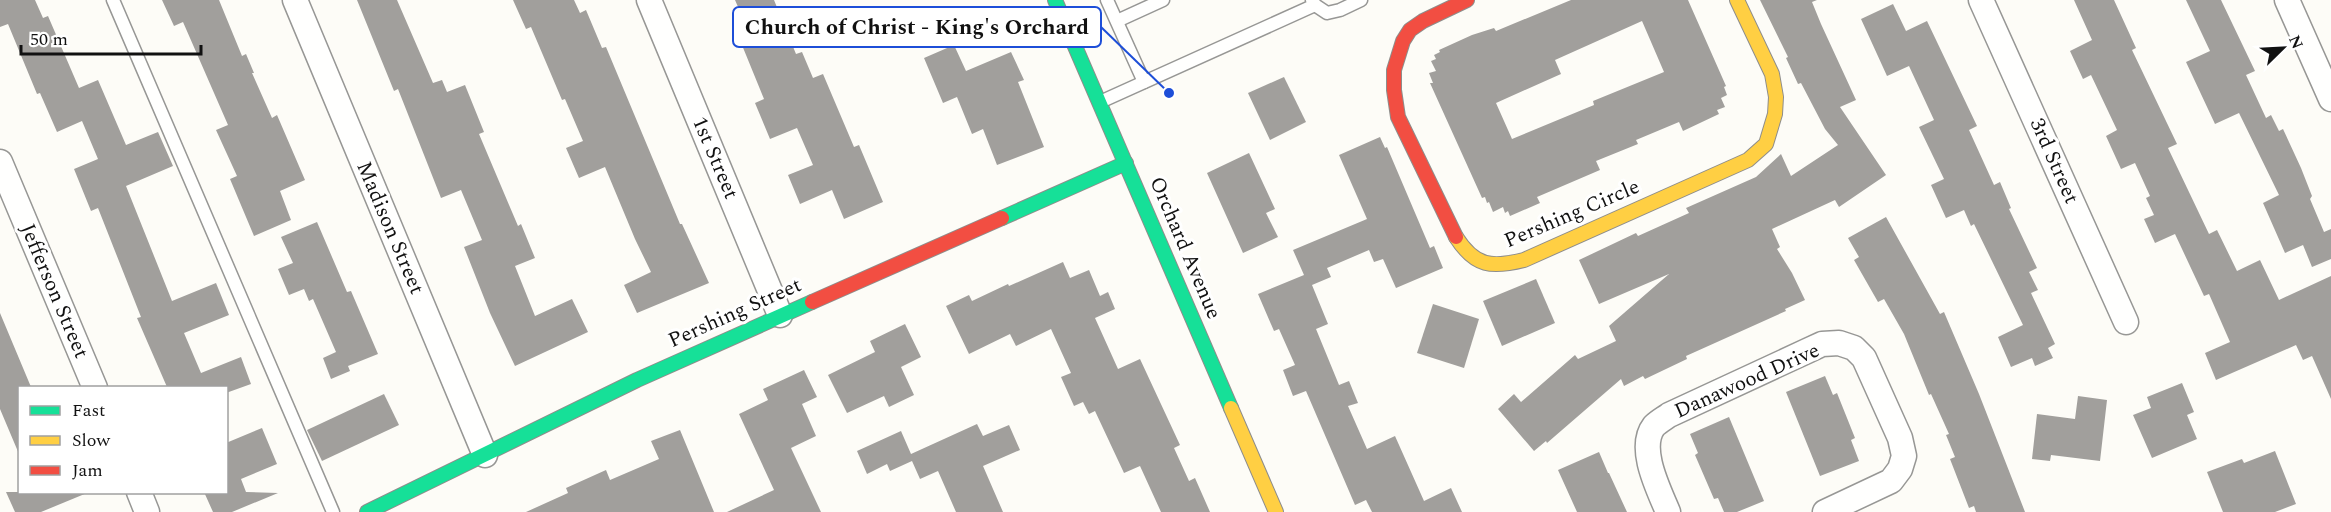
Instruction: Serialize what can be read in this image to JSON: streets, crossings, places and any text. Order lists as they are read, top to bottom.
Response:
{
  "streets": {
    "street": [
      "1st Street",
      "3rd Street",
      "Pershing Circle",
      "Madison Street",
      "Orchard Avenue",
      "Jefferson Street",
      "Pershing Street",
      "Danawood Drive"
    ]
  },
  "crossings": [
    ["1st Street", "Pershing Street"],
    ["Madison Street", "Pershing Street"],
    ["Orchard Avenue", "Pershing Street"]
  ],
  "places": ["Church of Christ - King's Orchard"],
  "legend": ["Fast", "Slow", "Jam"],
  "scale_bar": "50 m",
  "north": "top right"
}
